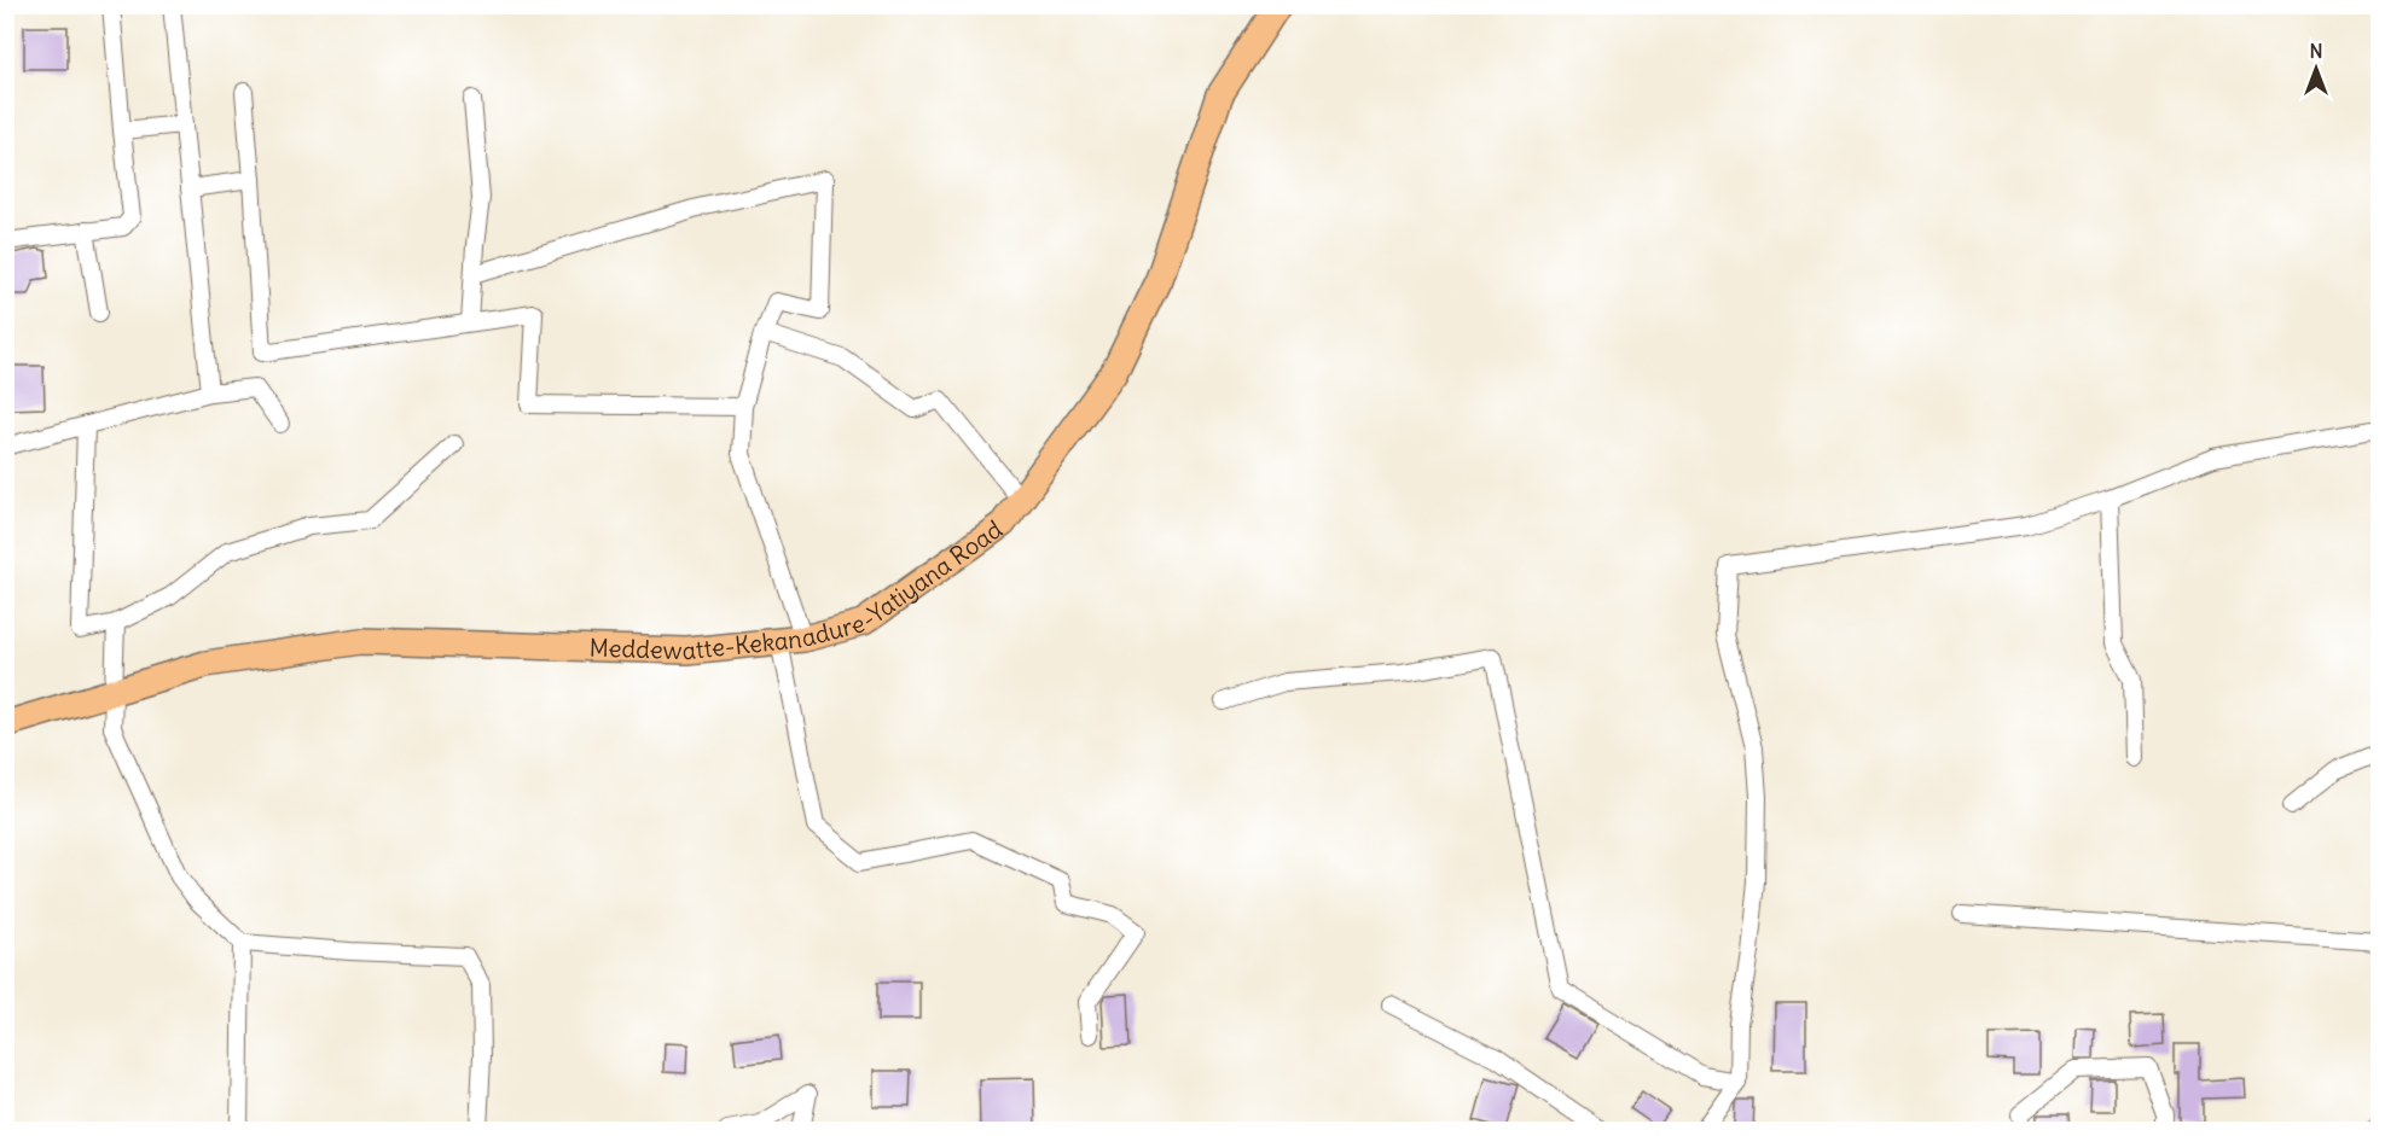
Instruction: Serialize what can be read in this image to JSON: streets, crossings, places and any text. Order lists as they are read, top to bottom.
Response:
{
  "streets": {
    "main road": ["Meddewatte-Kekanadure-Yatiyana Road"]
  },
  "north": "top"
}
